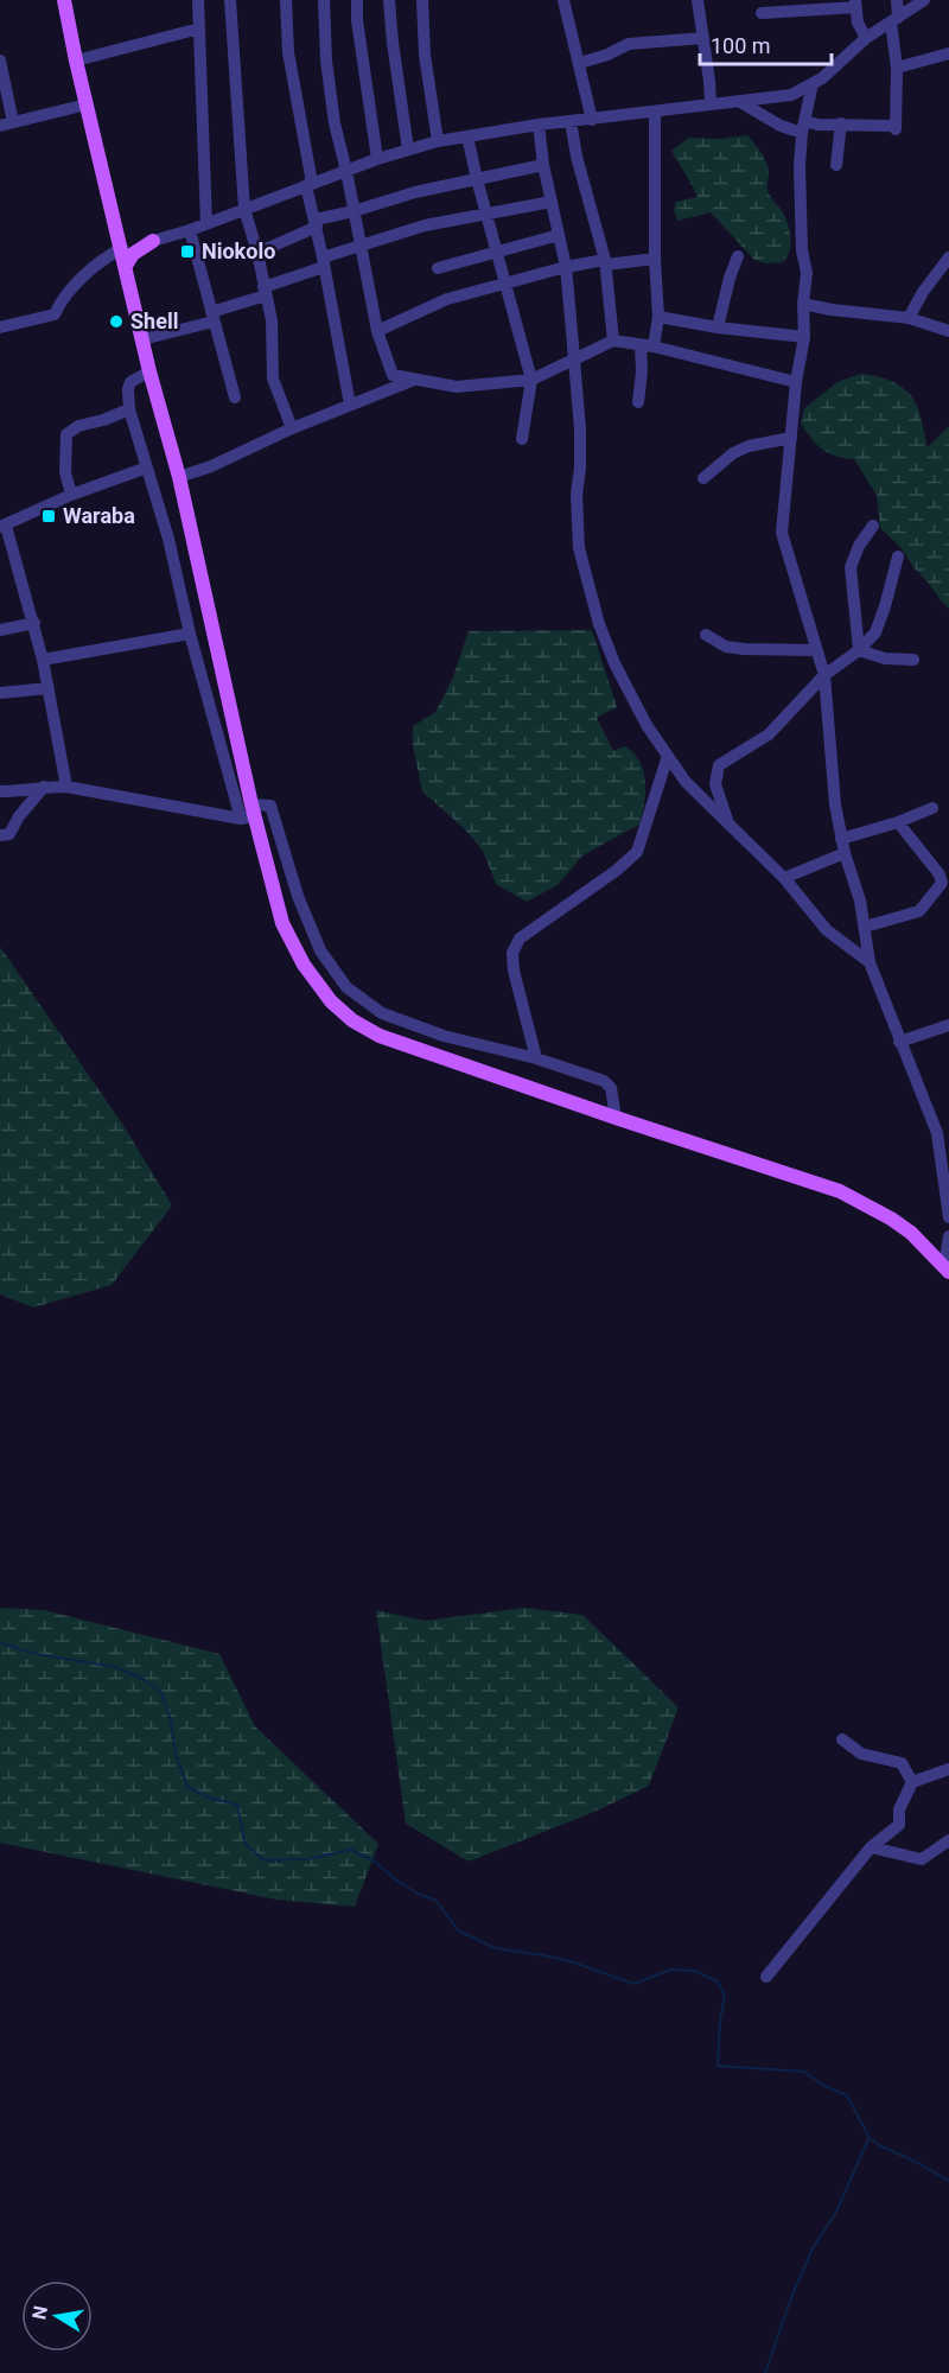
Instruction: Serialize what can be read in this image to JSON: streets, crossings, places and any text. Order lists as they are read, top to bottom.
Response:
{
  "places": {
    "transit": ["Niokolo", "Waraba"],
    "other": ["Shell"]
  },
  "scale_bar": "100 m",
  "north": "left"
}
